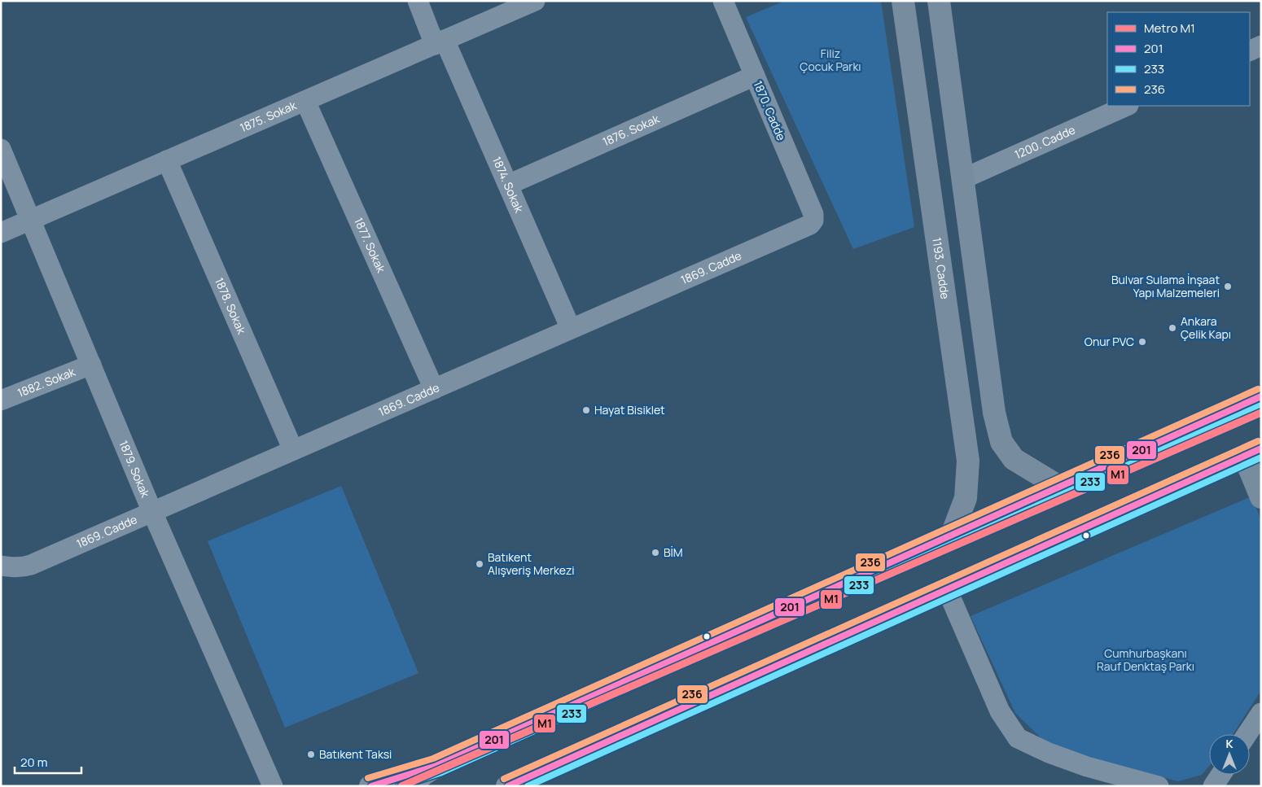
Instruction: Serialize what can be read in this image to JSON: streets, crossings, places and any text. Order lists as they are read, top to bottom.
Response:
{
  "streets": {
    "main road": ["1193. Cadde"],
    "street": [
      "1870. Cadde",
      "1875. Sokak",
      "1876. Sokak",
      "1200. Cadde",
      "1874. Sokak",
      "1877. Sokak",
      "1869. Cadde",
      "1878. Sokak",
      "1882. Sokak",
      "1879. Sokak"
    ]
  },
  "crossings": [
    ["1870. Cadde", "1876. Sokak"],
    ["1870. Cadde", "1869. Cadde"],
    ["1875. Sokak", "1874. Sokak"],
    ["1875. Sokak", "1877. Sokak"],
    ["1875. Sokak", "1878. Sokak"],
    ["1875. Sokak", "1879. Sokak"],
    ["1876. Sokak", "1874. Sokak"],
    ["1874. Sokak", "1869. Cadde"],
    ["1877. Sokak", "1869. Cadde"],
    ["1869. Cadde", "1878. Sokak"],
    ["1869. Cadde", "1879. Sokak"],
    ["1882. Sokak", "1879. Sokak"]
  ],
  "parks": ["Filiz Çocuk Parkı", "Cumhurbaşkanı Rauf Denktaş Parkı"],
  "places": [
    "Bulvar Sulama İnşaat Yapı Malzemeleri",
    "Ankara Çelik Kapı",
    "Onur PVC",
    "Hayat Bisiklet",
    "BİM",
    "Batıkent Alışveriş Merkezi",
    "Batıkent Taksi"
  ],
  "lines": [
    "transit line 236",
    "transit line 201",
    "transit line 233",
    "metro line M1"
  ],
  "legend": [
    "Metro M1",
    "201",
    "233",
    "236"
  ],
  "scale_bar": "20 m",
  "north": "top"
}
